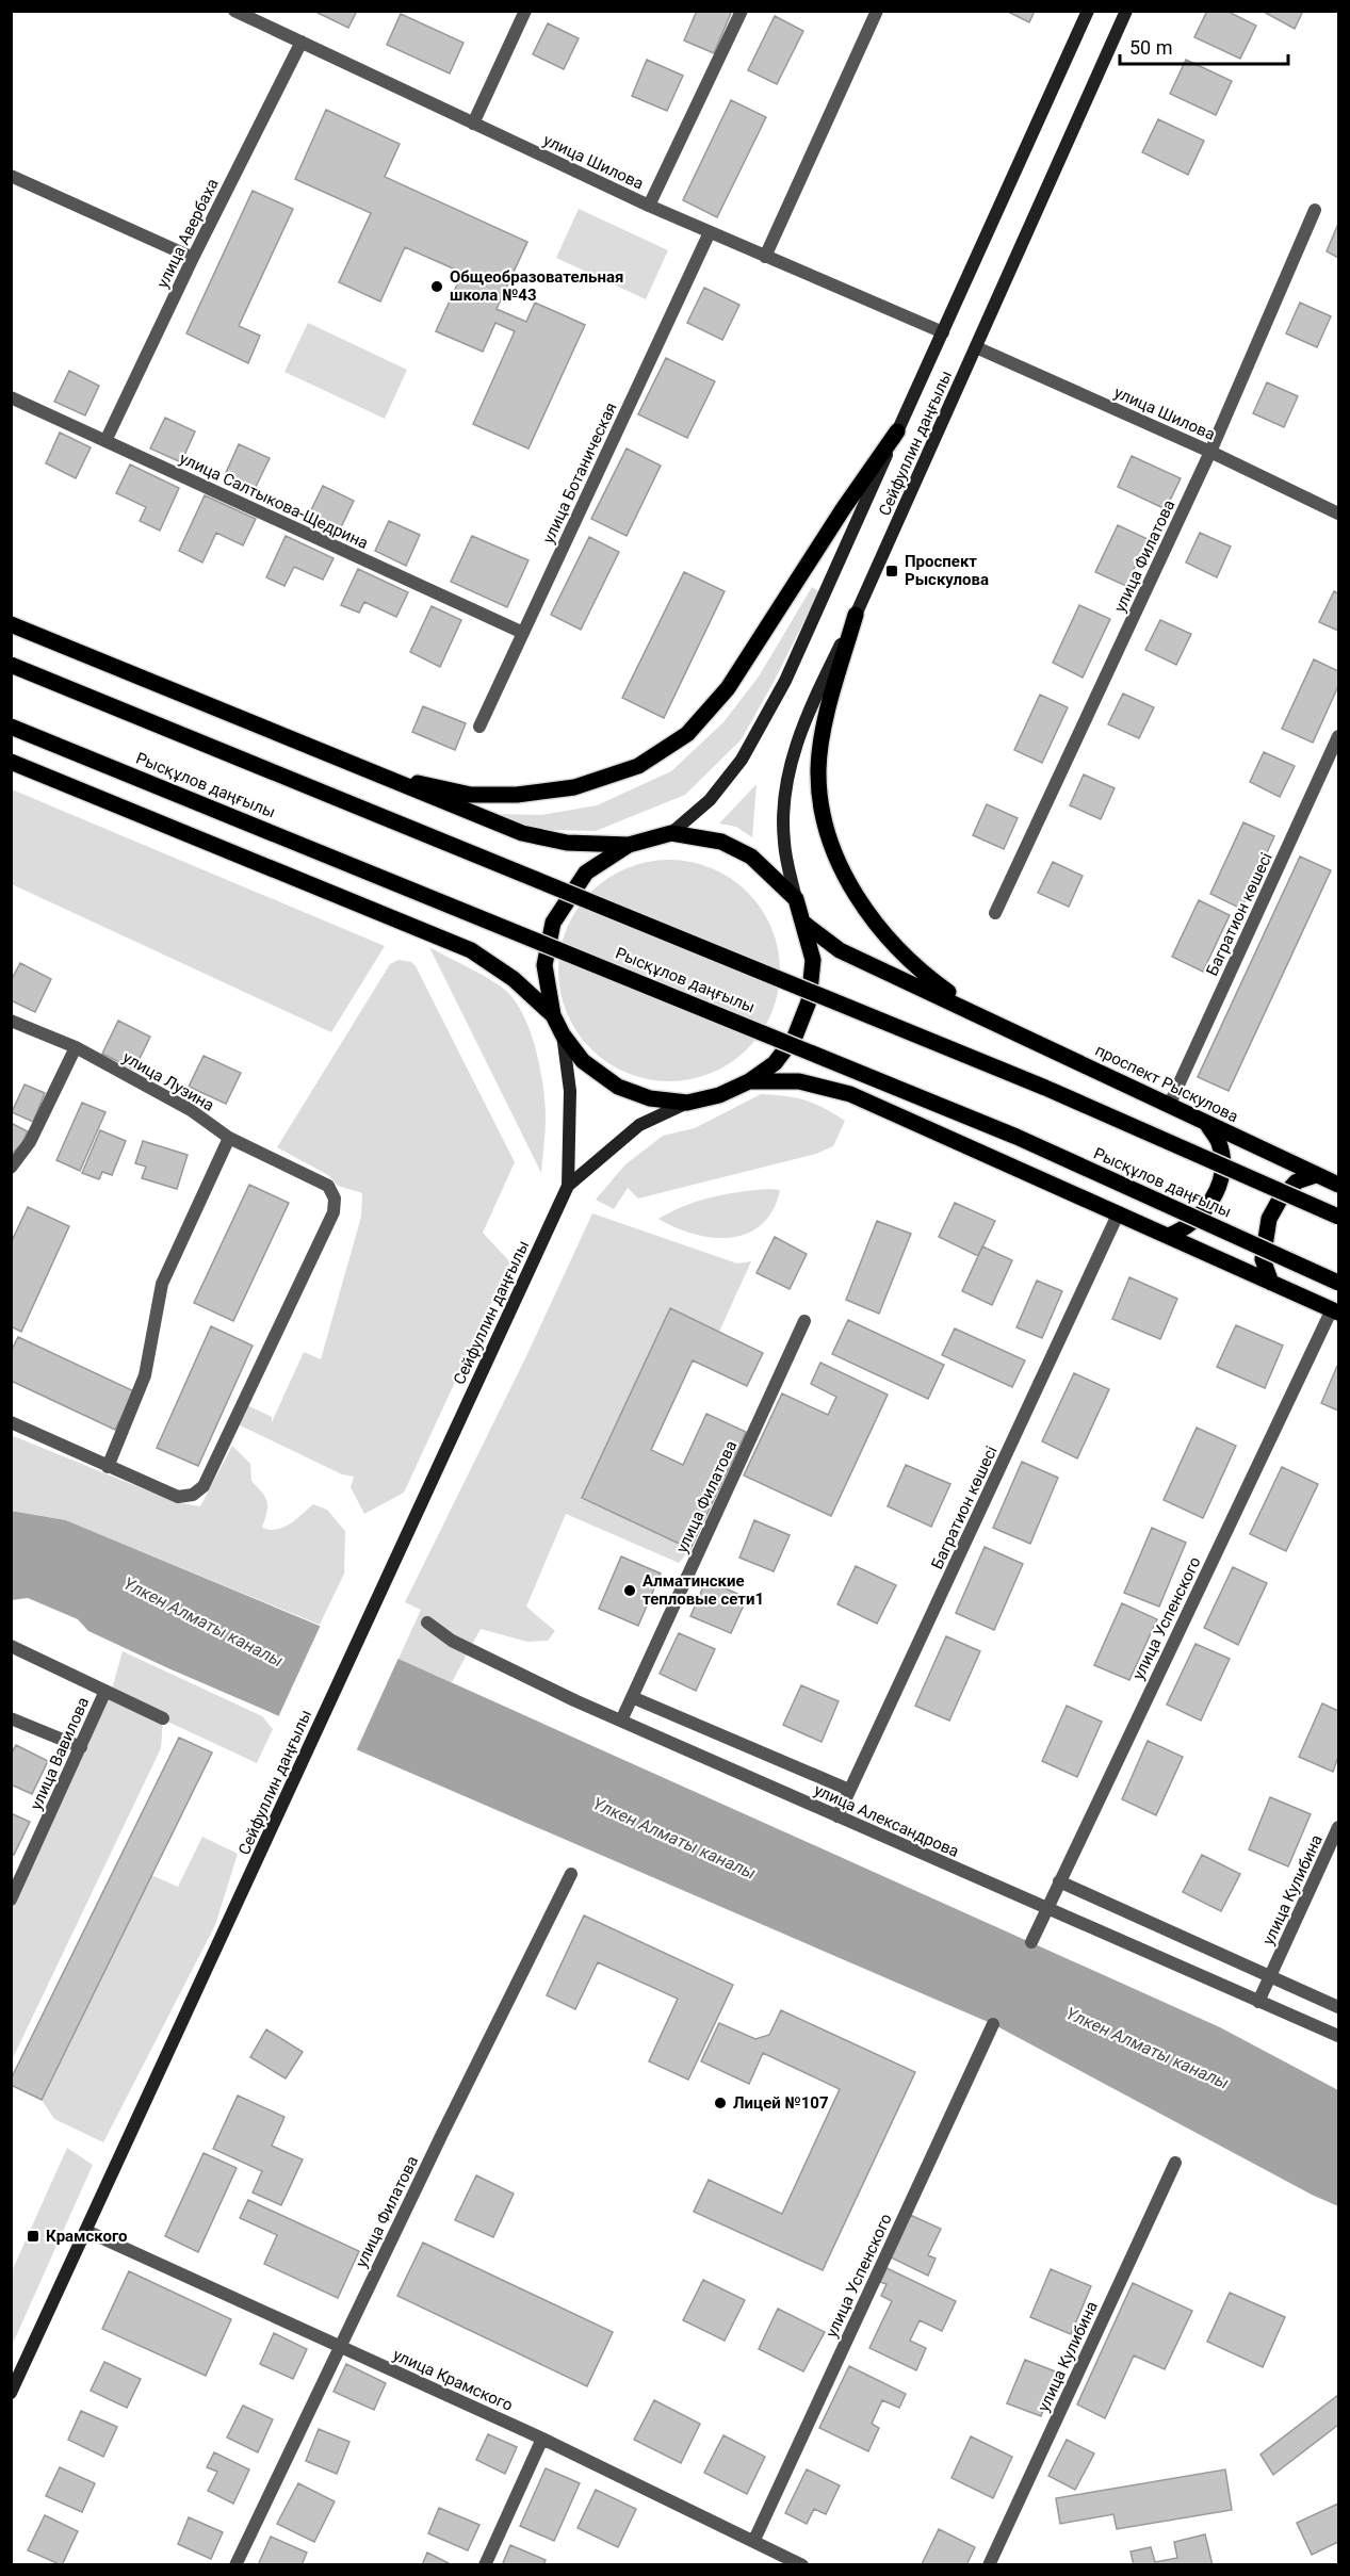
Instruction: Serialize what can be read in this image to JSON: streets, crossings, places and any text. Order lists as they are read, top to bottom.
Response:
{
  "streets": {
    "main road": ["Сейфуллин даңғылы", "Рысқұлов даңғылы", "проспект Рыскулова"],
    "street": [
      "улица Шилова",
      "улица Авербаха",
      "улица Ботаническая",
      "улица Салтыкова-Щедрина",
      "улица Филатова",
      "Багратион көшесі",
      "улица Лузина",
      "улица Успенского",
      "улица Вавилова",
      "улица Александрова",
      "улица Кулибина",
      "улица Крамского"
    ]
  },
  "crossings": [
    ["улица Шилова", "улица Авербаха"],
    ["улица Шилова", "Сейфуллин даңғылы"],
    ["улица Шилова", "улица Ботаническая"],
    ["улица Шилова", "улица Филатова"],
    ["улица Авербаха", "улица Салтыкова-Щедрина"],
    ["Сейфуллин даңғылы", "улица Крамского"],
    ["улица Ботаническая", "улица Салтыкова-Щедрина"],
    ["улица Филатова", "улица Александрова"],
    ["улица Филатова", "улица Крамского"],
    ["Багратион көшесі", "проспект Рыскулова"],
    ["Багратион көшесі", "улица Александрова"],
    ["улица Успенского", "улица Александрова"],
    ["улица Успенского", "улица Крамского"],
    ["улица Александрова", "улица Кулибина"]
  ],
  "water": ["Үлкен Алматы каналы"],
  "places": {
    "other": ["Общеобразовательная школа №43", "Алматинские тепловые сети1", "Лицей №107"],
    "transit": ["Проспект Рыскулова", "Крамского"]
  },
  "scale_bar": "50 m"
}
